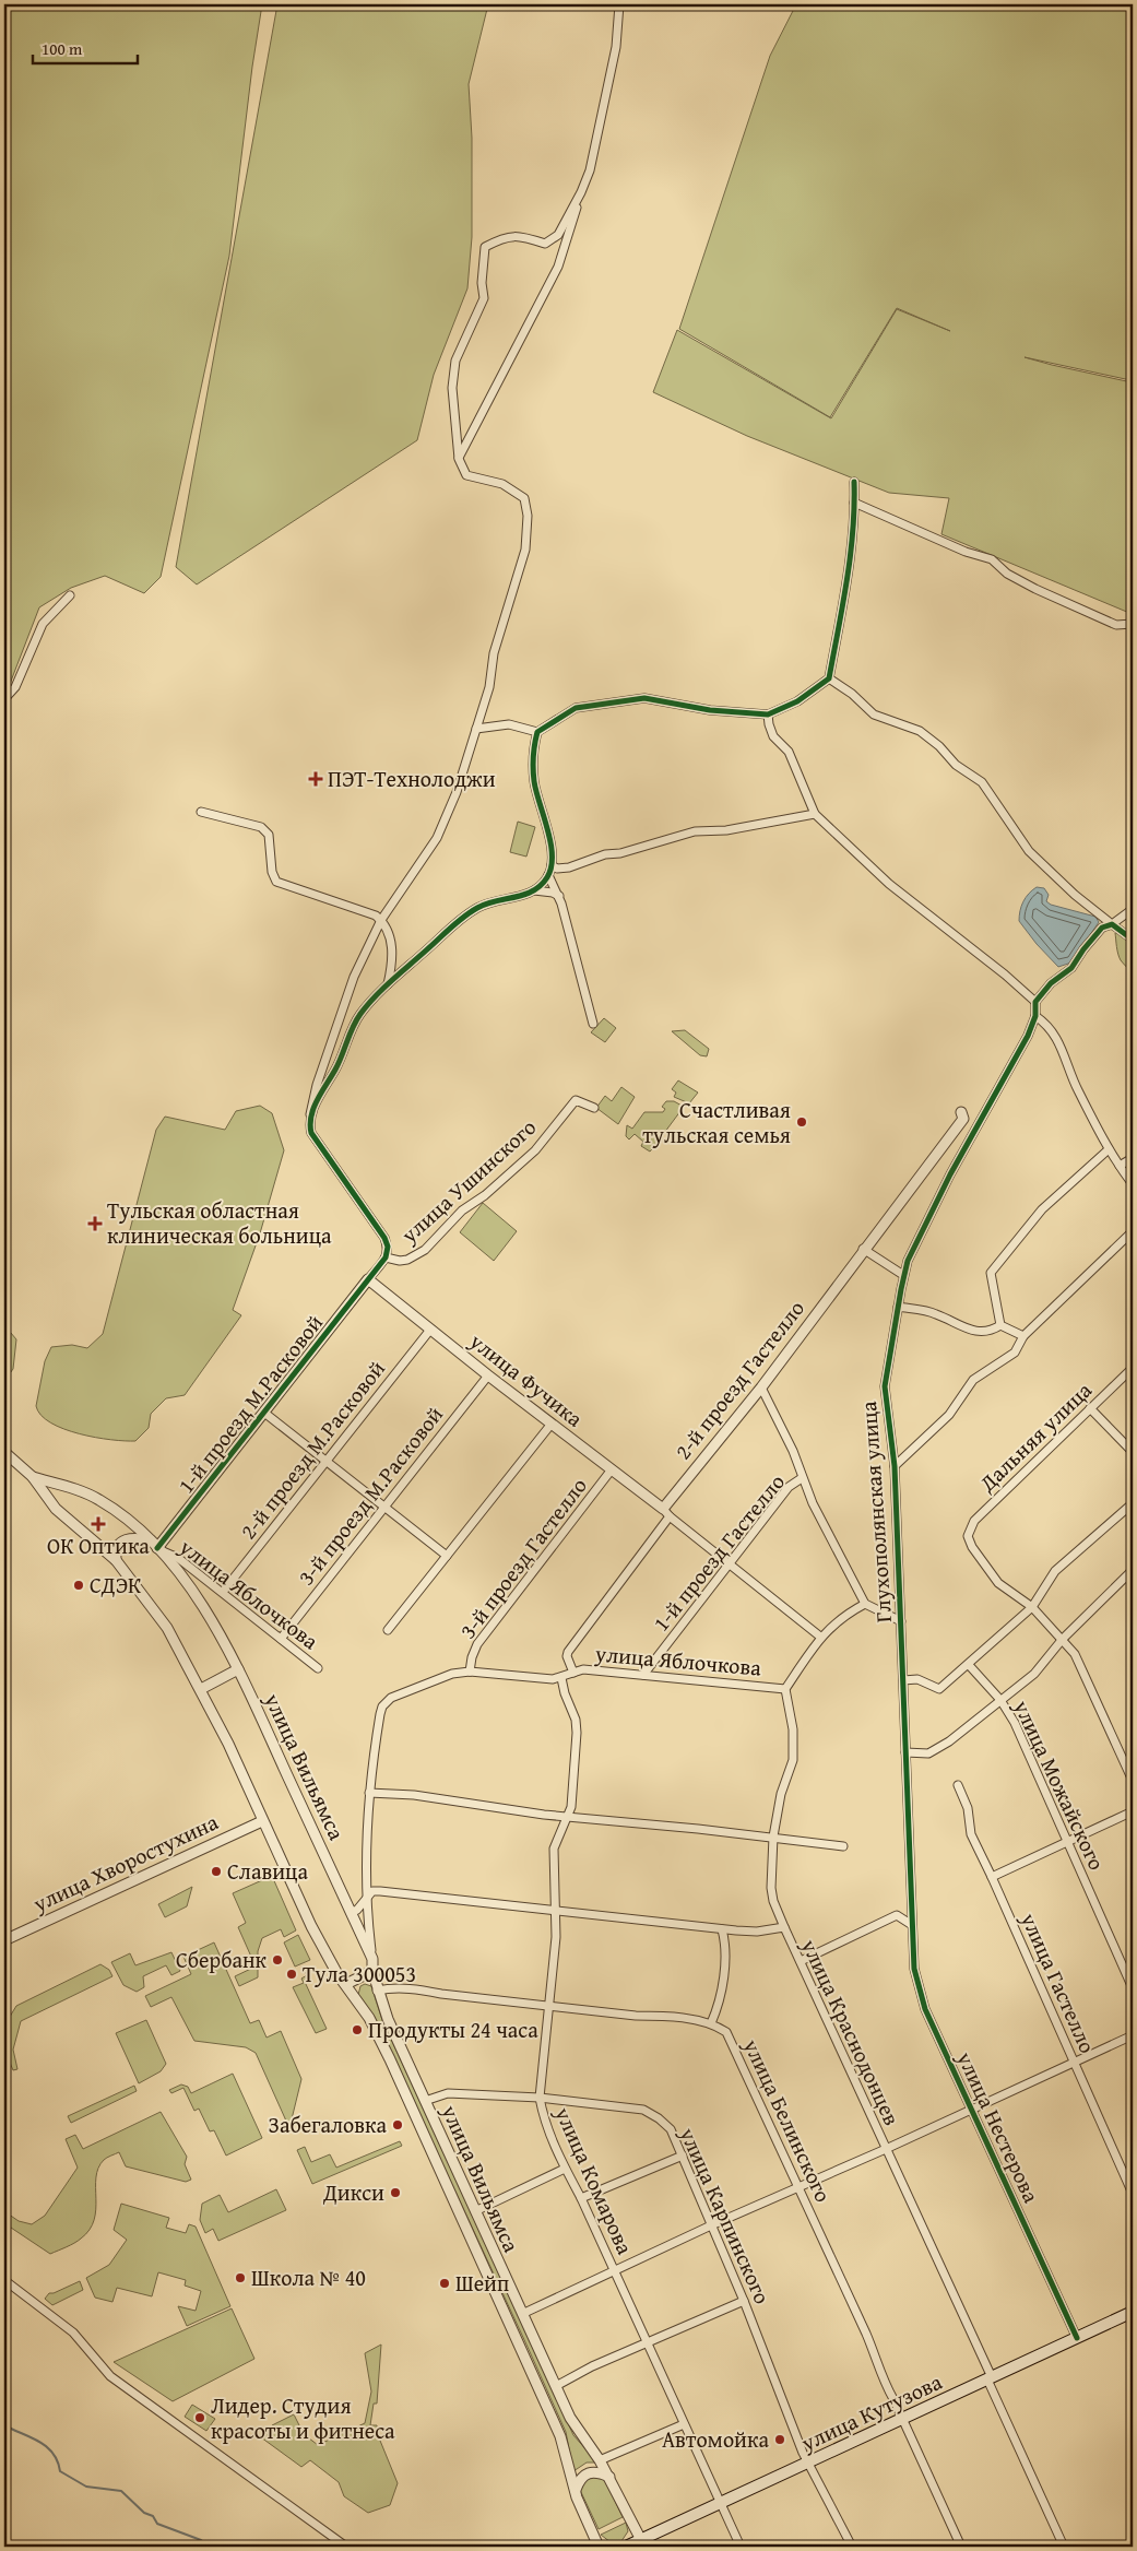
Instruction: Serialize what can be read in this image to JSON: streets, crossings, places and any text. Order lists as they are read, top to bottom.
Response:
{
  "streets": {
    "main road": ["улица Кутузова"],
    "street": [
      "улица Ушинского",
      "улица Фучика",
      "2-й проезд Гастелло",
      "1-й проезд М.Расковой",
      "Дальняя улица",
      "2-й проезд М.Расковой",
      "3-й проезд М.Расковой",
      "Глухополянская улица",
      "1-й проезд Гастелло",
      "3-й проезд Гастелло",
      "улица Яблочкова",
      "улица Вильямса",
      "улица Можайского",
      "улица Хворостухина",
      "улица Гастелло",
      "улица Краснодонцев",
      "улица Белинского",
      "улица Нестерова",
      "улица Комарова",
      "улица Карпинского"
    ]
  },
  "crossings": [
    ["улица Ушинского", "улица Фучика"],
    ["улица Ушинского", "1-й проезд М.Расковой"],
    ["улица Фучика", "2-й проезд Гастелло"],
    ["улица Фучика", "1-й проезд М.Расковой"],
    ["улица Фучика", "2-й проезд М.Расковой"],
    ["улица Фучика", "3-й проезд М.Расковой"],
    ["улица Фучика", "3-й проезд Гастелло"],
    ["2-й проезд Гастелло", "улица Яблочкова"],
    ["1-й проезд М.Расковой", "улица Яблочкова"],
    ["1-й проезд М.Расковой", "улица Вильямса"],
    ["2-й проезд М.Расковой", "улица Яблочкова"],
    ["3-й проезд М.Расковой", "улица Яблочкова"],
    ["Глухополянская улица", "улица Нестерова"],
    ["1-й проезд Гастелло", "улица Яблочкова"],
    ["3-й проезд Гастелло", "улица Яблочкова"],
    ["улица Яблочкова", "улица Вильямса"],
    ["улица Яблочкова", "улица Комарова"],
    ["улица Вильямса", "улица Хворостухина"],
    ["улица Вильямса", "улица Карпинского"],
    ["улица Вильямса", "улица Кутузова"],
    ["улица Краснодонцев", "улица Комарова"],
    ["улица Краснодонцев", "улица Кутузова"],
    ["улица Белинского", "улица Кутузова"],
    ["улица Нестерова", "улица Кутузова"],
    ["улица Комарова", "улица Карпинского"],
    ["улица Комарова", "улица Кутузова"],
    ["улица Карпинского", "улица Кутузова"]
  ],
  "places": {
    "health": ["ПЭТ-Технолоджи", "Тульская областная клиническая больница", "ОК Оптика"],
    "other": [
      "Счастливая тульская семья",
      "СДЭК",
      "Славица",
      "Сбербанк",
      "Тула 300053",
      "Продукты 24 часа",
      "Забегаловка",
      "Дикси",
      "Школа № 40",
      "Шейп",
      "Лидер. Студия красоты и фитнеса",
      "Автомойка"
    ]
  },
  "scale_bar": "100 m"
}
